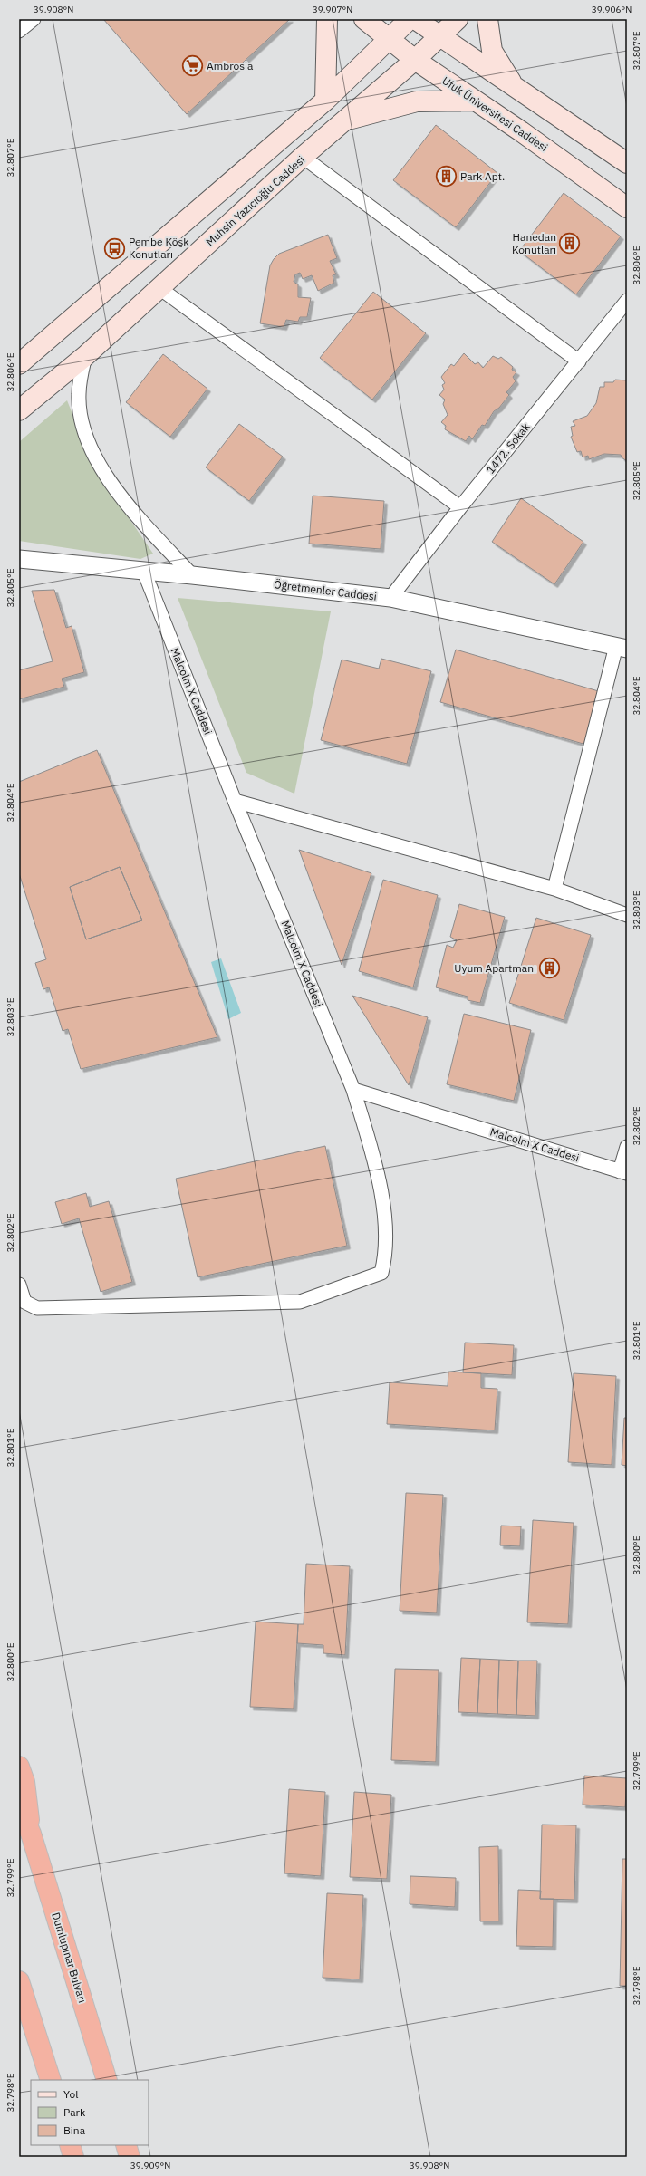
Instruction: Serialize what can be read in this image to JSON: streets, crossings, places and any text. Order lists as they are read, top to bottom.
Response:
{
  "streets": {
    "highway": ["Dumlupınar Bulvarı"],
    "main road": ["Ufuk Üniversitesi Caddesi", "Muhsin Yazıcıoğlu Caddesi"],
    "street": ["1472. Sokak", "Öğretmenler Caddesi", "Malcolm X Caddesi"]
  },
  "crossings": [
    ["Ufuk Üniversitesi Caddesi", "Muhsin Yazıcıoğlu Caddesi"],
    ["1472. Sokak", "Öğretmenler Caddesi"],
    ["Öğretmenler Caddesi", "Malcolm X Caddesi"]
  ],
  "places": {
    "supermarket": ["Ambrosia"],
    "building": ["Park Apt.", "Hanedan Konutları", "Uyum Apartmanı"],
    "bus stop": ["Pembe Köşk Konutları"]
  },
  "legend": ["Yol", "Park", "Bina"],
  "coordinates": [
    "39.908°N",
    "39.907°N",
    "39.906°N",
    "32.807°E",
    "32.806°E",
    "32.805°E",
    "32.804°E",
    "32.803°E",
    "32.802°E",
    "32.801°E",
    "32.800°E",
    "32.799°E",
    "32.798°E",
    "39.909°N"
  ]
}
